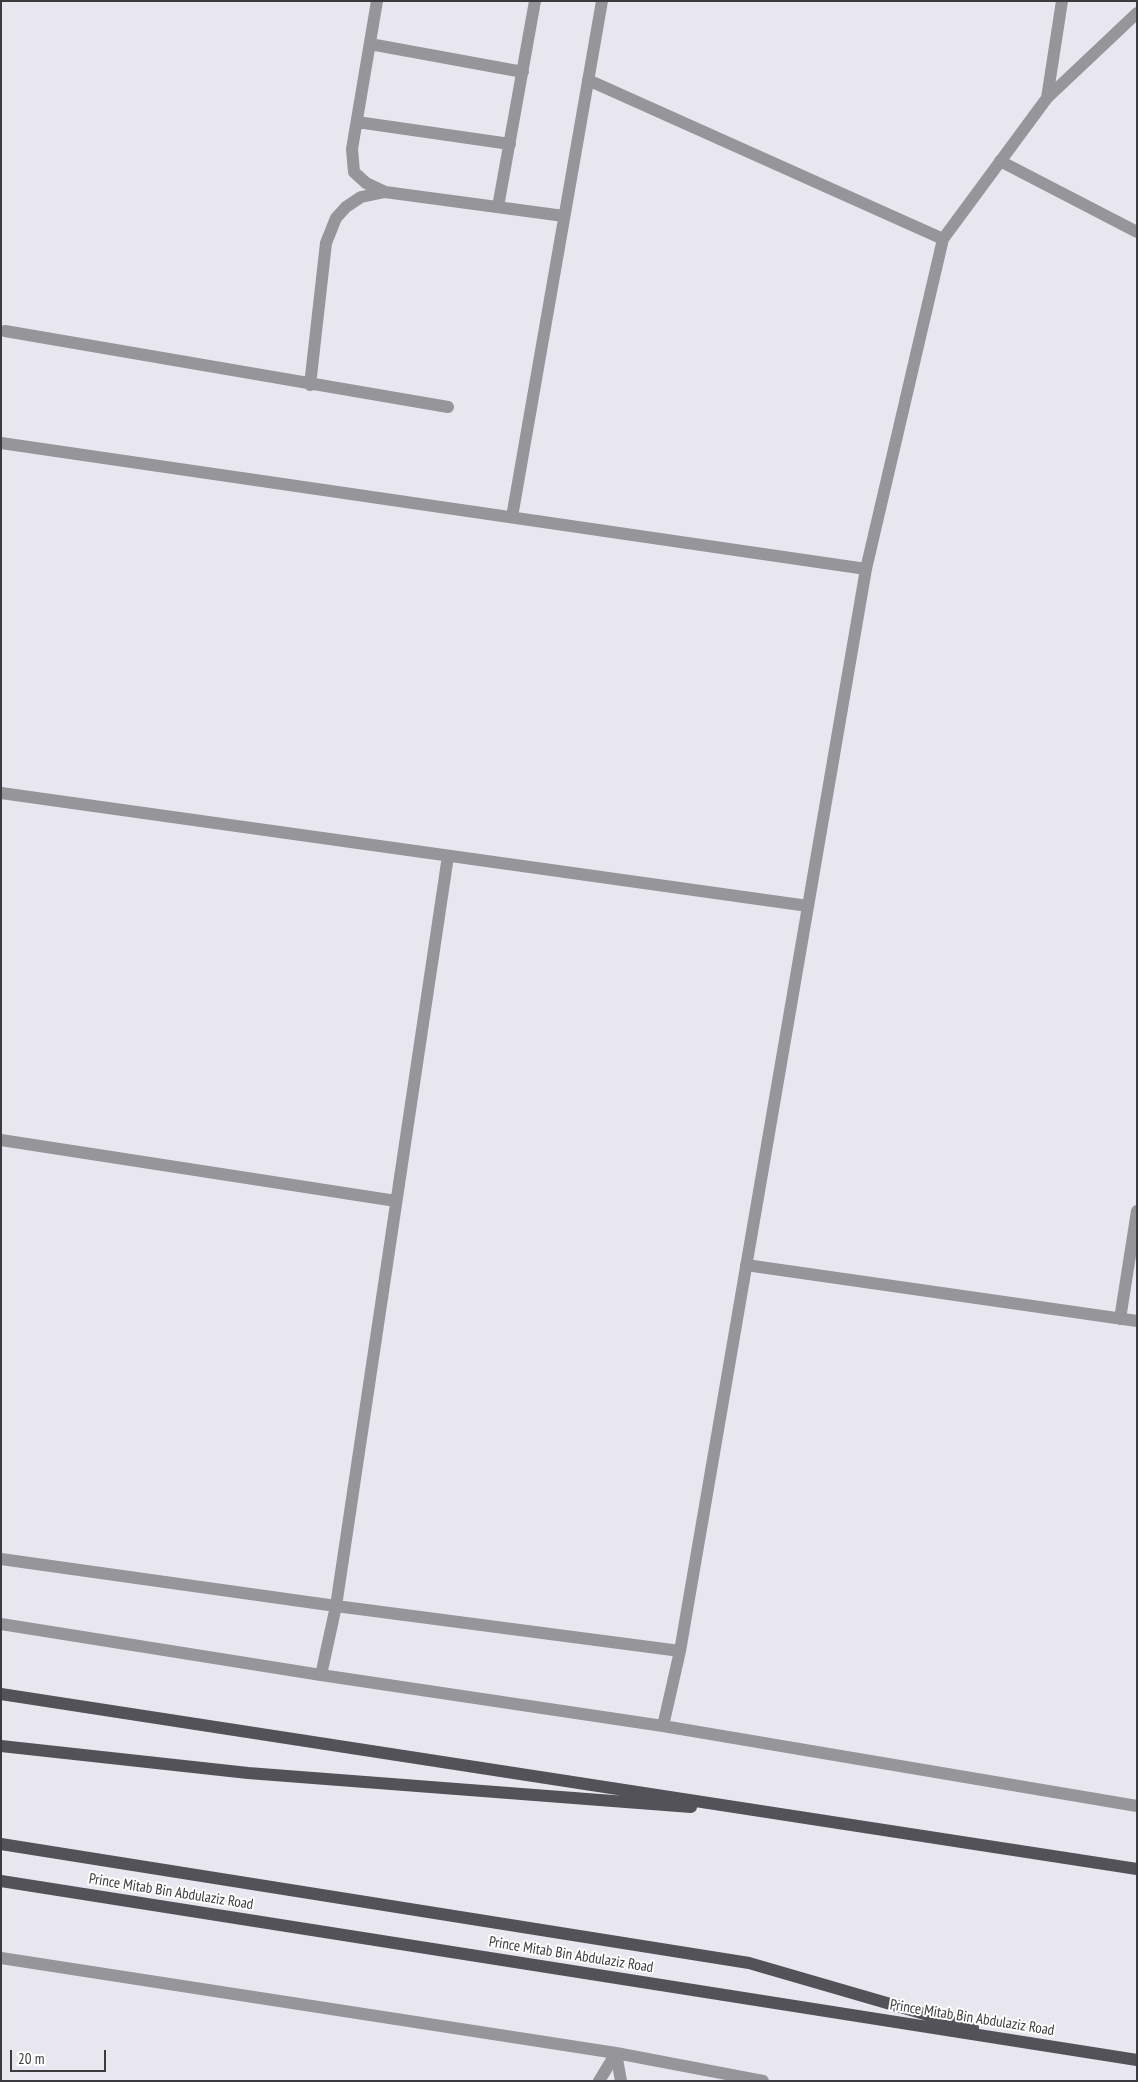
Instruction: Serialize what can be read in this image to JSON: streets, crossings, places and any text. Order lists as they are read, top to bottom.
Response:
{
  "streets": {
    "main road": ["Prince Mitab Bin Abdulaziz Road"]
  },
  "scale_bar": "20 m"
}
